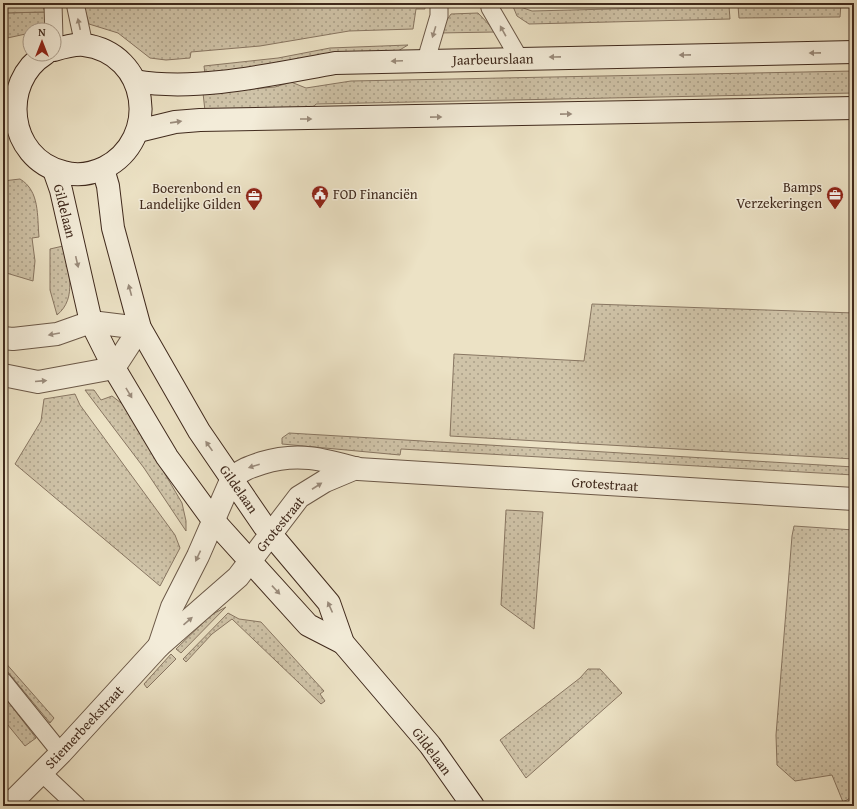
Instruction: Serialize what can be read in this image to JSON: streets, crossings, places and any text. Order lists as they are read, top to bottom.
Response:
{
  "streets": {
    "street": [
      "Jaarbeurslaan",
      "Gildelaan",
      "Grotestraat",
      "Stiemerbeekstraat"
    ]
  },
  "crossings": [
    ["Gildelaan", "Grotestraat"],
    ["Gildelaan", "Stiemerbeekstraat"],
    ["Grotestraat", "Stiemerbeekstraat"]
  ],
  "places": {
    "public building": ["FOD Financiën"],
    "office": ["Bamps Verzekeringen", "Boerenbond en Landelijke Gilden"]
  },
  "north": "top"
}
